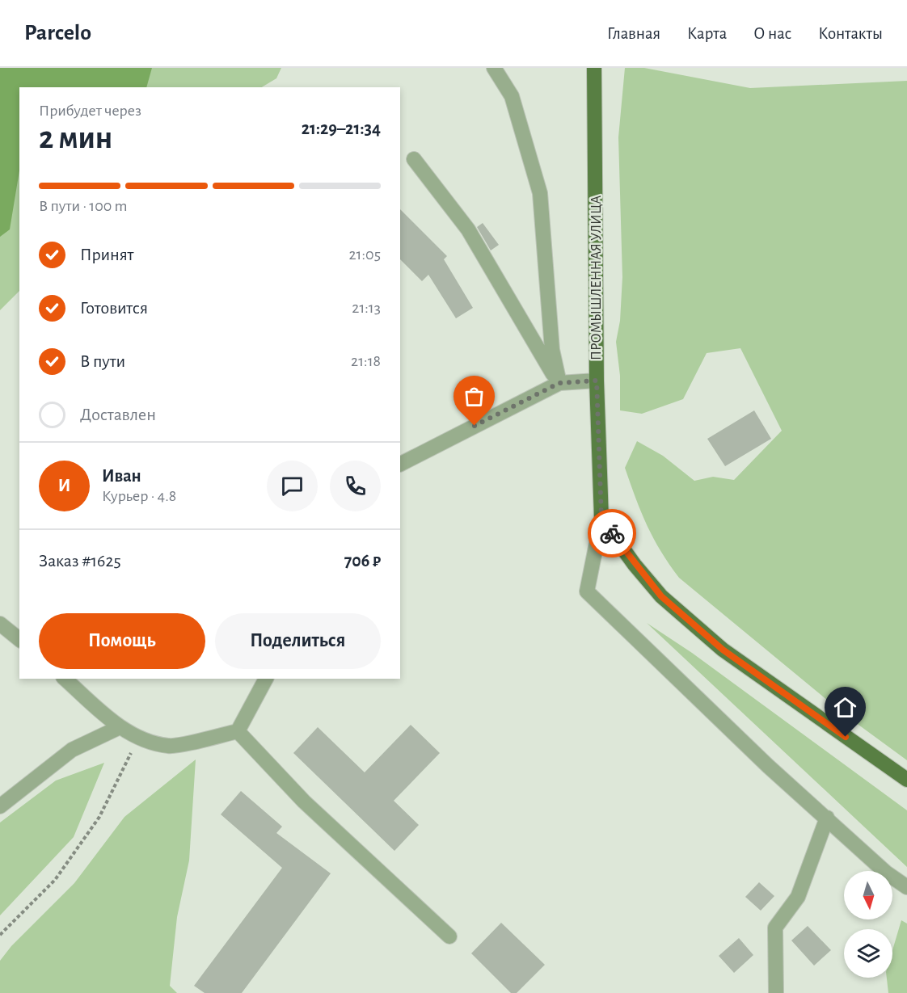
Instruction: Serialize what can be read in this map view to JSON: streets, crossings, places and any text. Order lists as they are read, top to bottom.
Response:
{
  "streets": {
    "main road": ["ПРОМЫШЛЕННАЯ УЛИЦА"]
  },
  "north": "bottom",
  "page": {
    "header": "Parcelo",
    "nav": [
      "Главная",
      "Карта",
      "О нас",
      "Контакты"
    ],
    "heading": ["2 мин", "Прибудет через", "21:29–21:34"],
    "panel": [
      "Иван",
      "Курьер · 4.8",
      "Заказ #1625",
      "706 ₽"
    ],
    "bar": "В пути · 100 m",
    "list": [
      ["Принят", "21:05"],
      ["Готовится", "21:13"],
      ["В пути", "21:18"],
      "Доставлен"
    ],
    "round": "И",
    "buttons": ["Помощь", "Поделиться"]
  }
}
